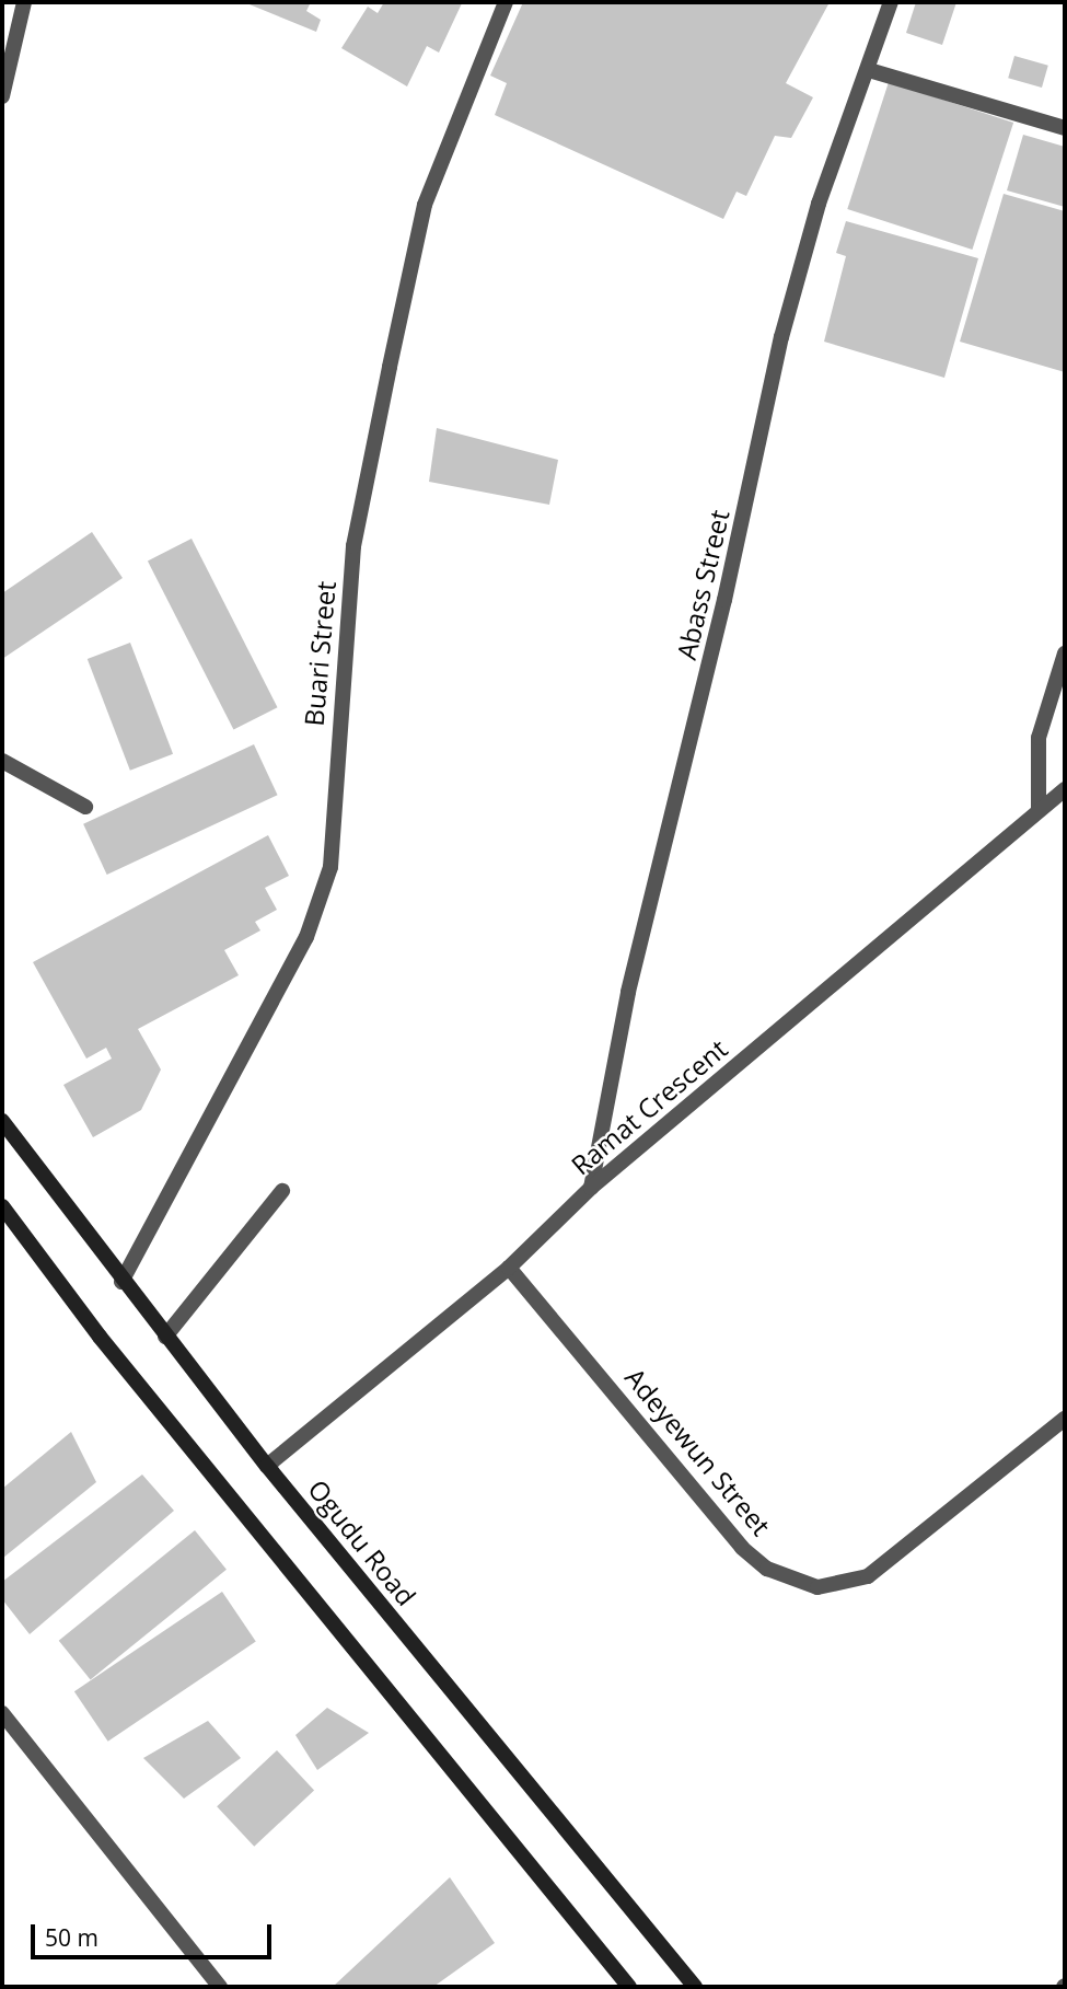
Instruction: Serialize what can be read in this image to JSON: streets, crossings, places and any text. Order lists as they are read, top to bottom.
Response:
{
  "streets": {
    "main road": ["Ogudu Road"],
    "street": [
      "Abass Street",
      "Buari Street",
      "Ramat Crescent",
      "Adeyewun Street"
    ]
  },
  "crossings": [
    ["Abass Street", "Ramat Crescent"],
    ["Buari Street", "Ogudu Road"],
    ["Ramat Crescent", "Adeyewun Street"],
    ["Ramat Crescent", "Ogudu Road"]
  ],
  "scale_bar": "50 m"
}
